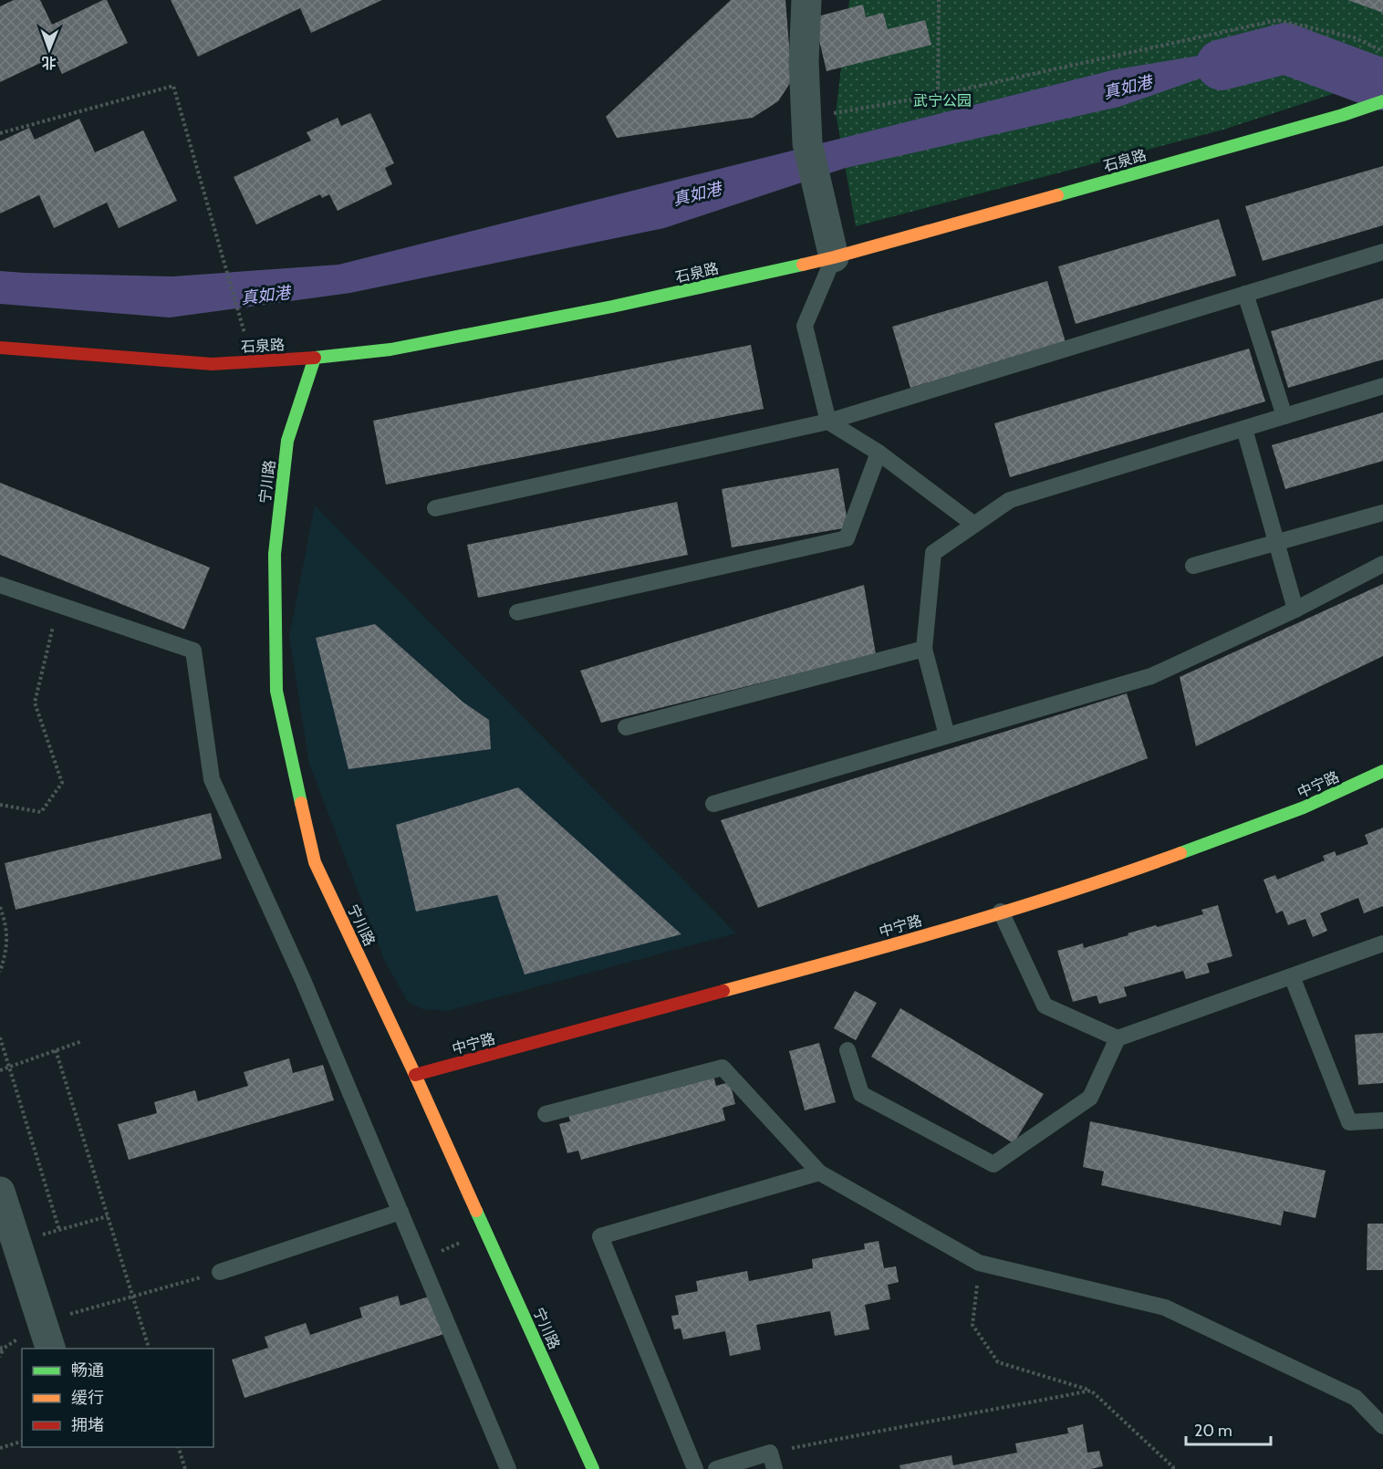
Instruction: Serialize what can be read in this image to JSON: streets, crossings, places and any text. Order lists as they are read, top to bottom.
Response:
{
  "streets": {
    "street": ["石泉路", "宁川路", "中宁路"]
  },
  "crossings": [
    ["石泉路", "宁川路"],
    ["宁川路", "中宁路"]
  ],
  "water": ["真如港"],
  "parks": ["武宁公园"],
  "legend": ["畅通", "缓行", "拥堵"],
  "scale_bar": "20 m",
  "north": "bottom"
}
